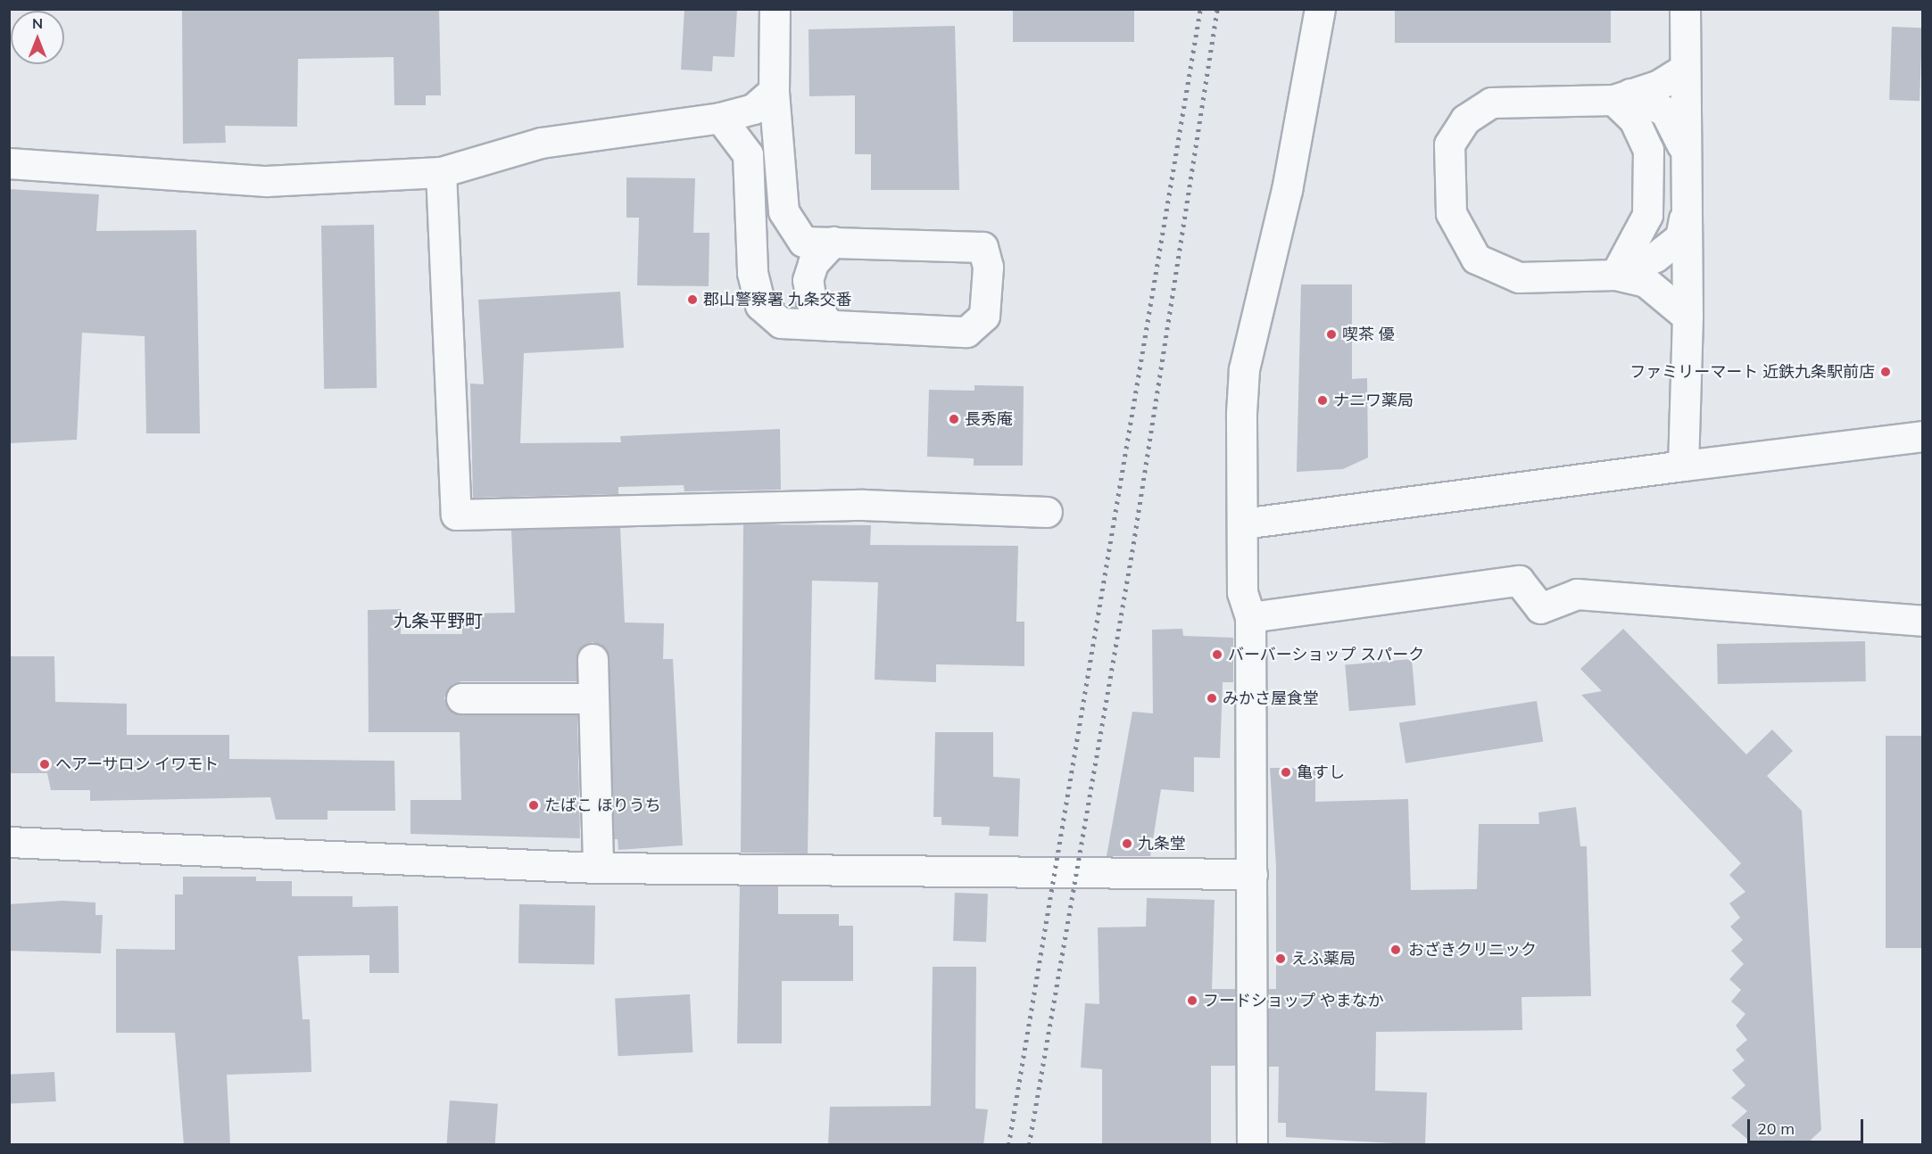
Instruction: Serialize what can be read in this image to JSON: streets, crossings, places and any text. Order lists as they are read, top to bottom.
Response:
{
  "districts": ["九条平野町"],
  "places": [
    "郡山警察署 九条交番",
    "喫茶 優",
    "ファミリーマート 近鉄九条駅前店",
    "ナニワ薬局",
    "長秀庵",
    "バーバーショップ スパーク",
    "みかさ屋食堂",
    "ヘアーサロン イワモト",
    "亀すし",
    "たばこ ほりうち",
    "九条堂",
    "おざきクリニック",
    "えふ薬局",
    "フードショップ やまなか"
  ],
  "scale_bar": "20 m",
  "north": "top"
}
